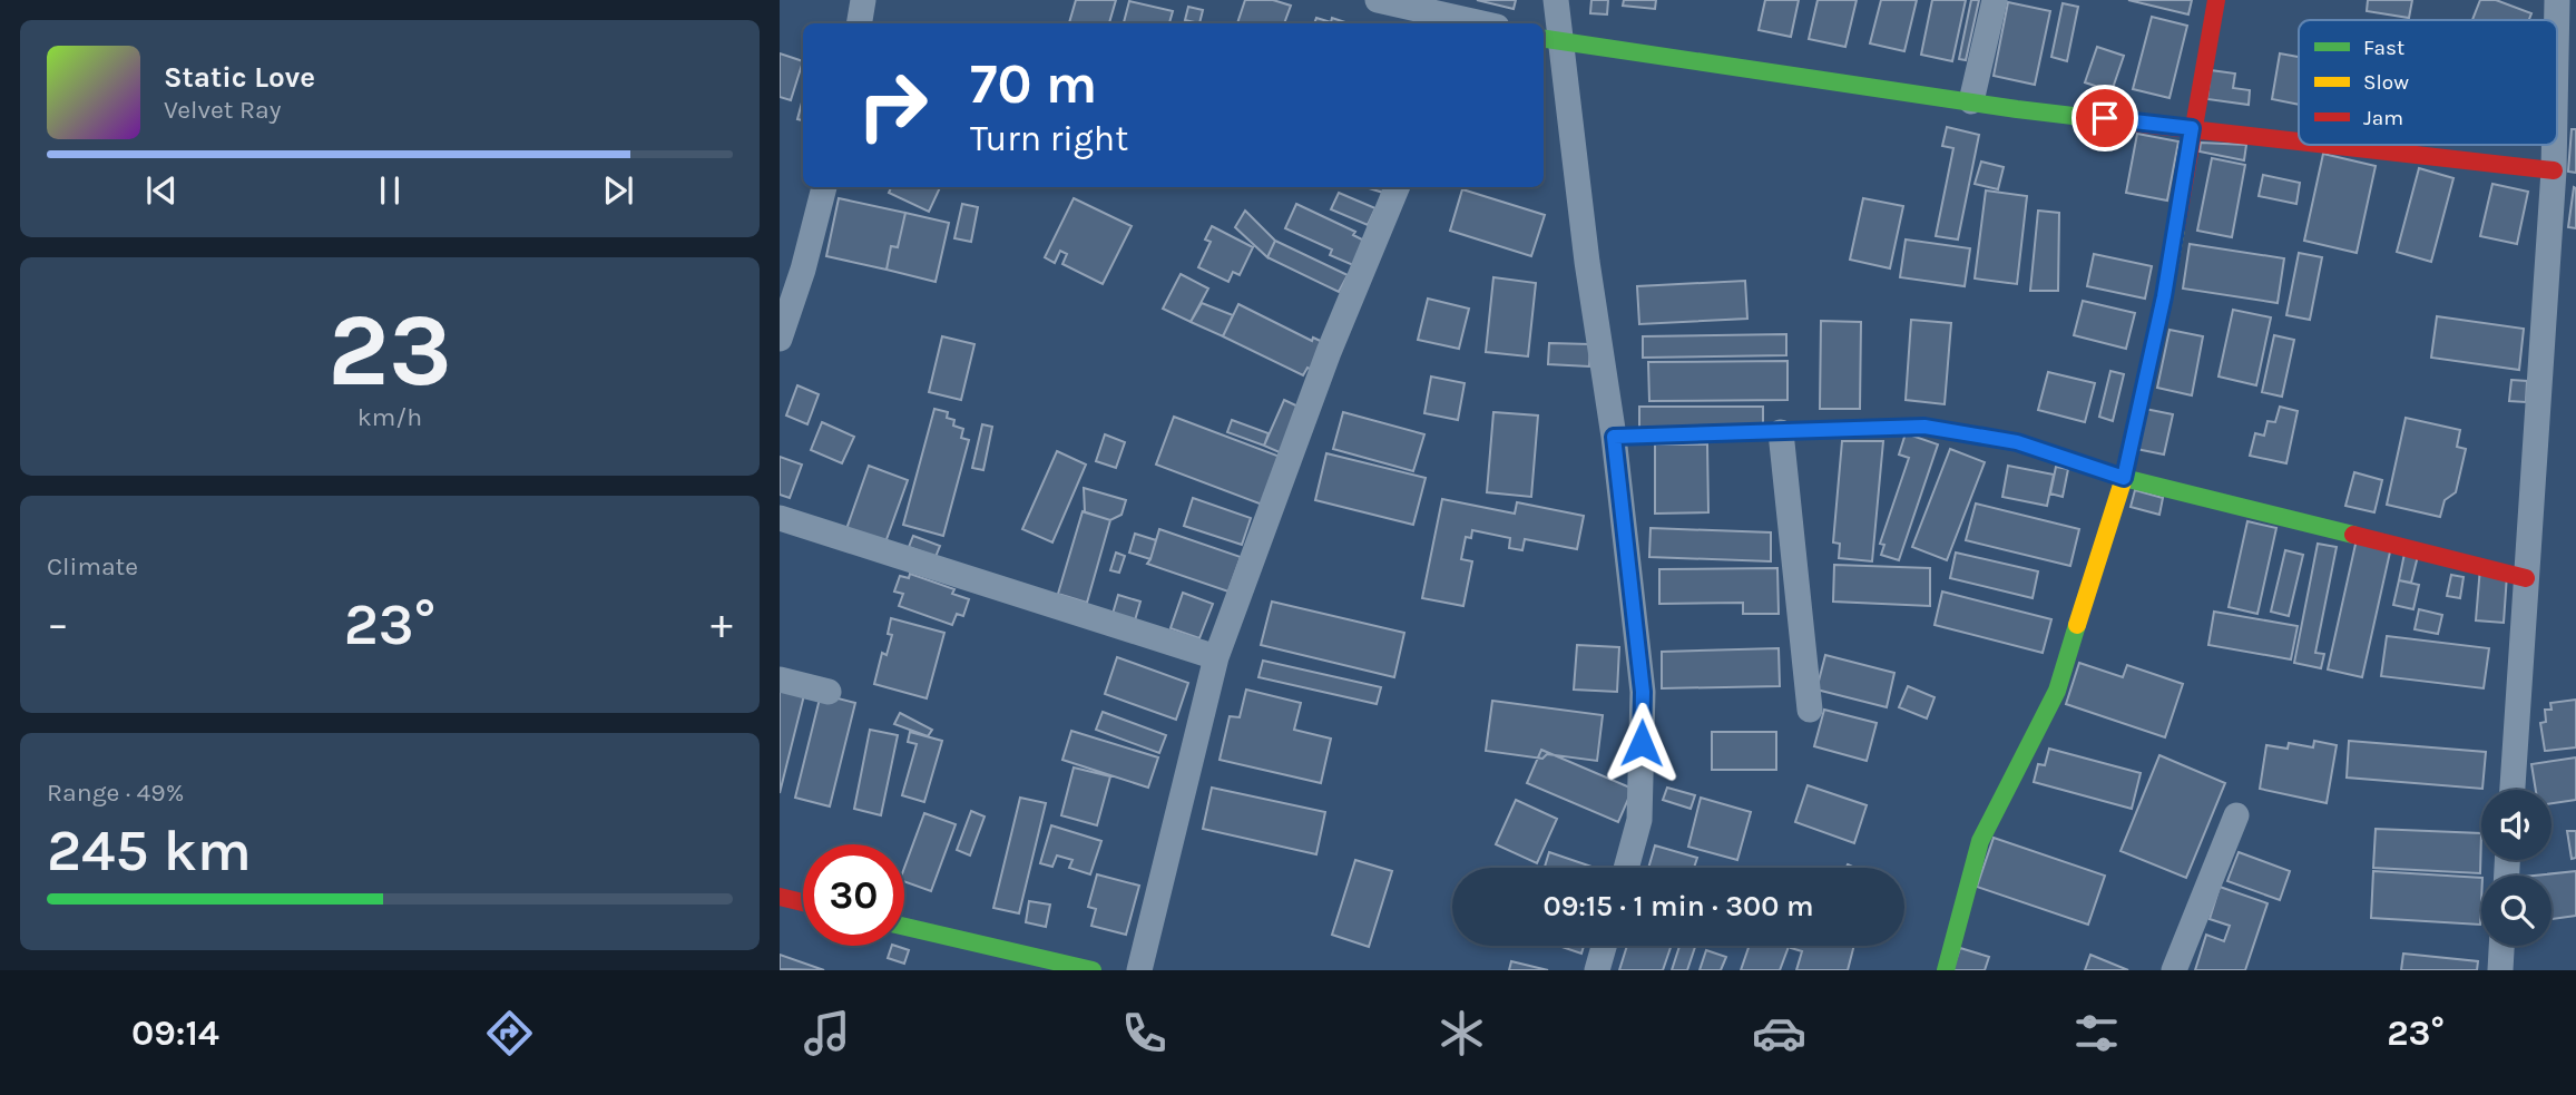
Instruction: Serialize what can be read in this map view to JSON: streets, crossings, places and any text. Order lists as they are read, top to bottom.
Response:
{
  "legend": ["Fast", "Slow", "Jam"],
  "page": {
    "turn": ["70 m", "Turn right"],
    "song": ["Static Love", "Velvet Ray"],
    "tile": [
      ["23", "km/h"],
      "Climate",
      ["Range · 49%", "245 km"]
    ],
    "heat": ["−", "23°", "+"],
    "limit": "30",
    "trip": "09:15 · 1 min · 300 m",
    "tabs": ["09:14", "23°"]
  }
}
